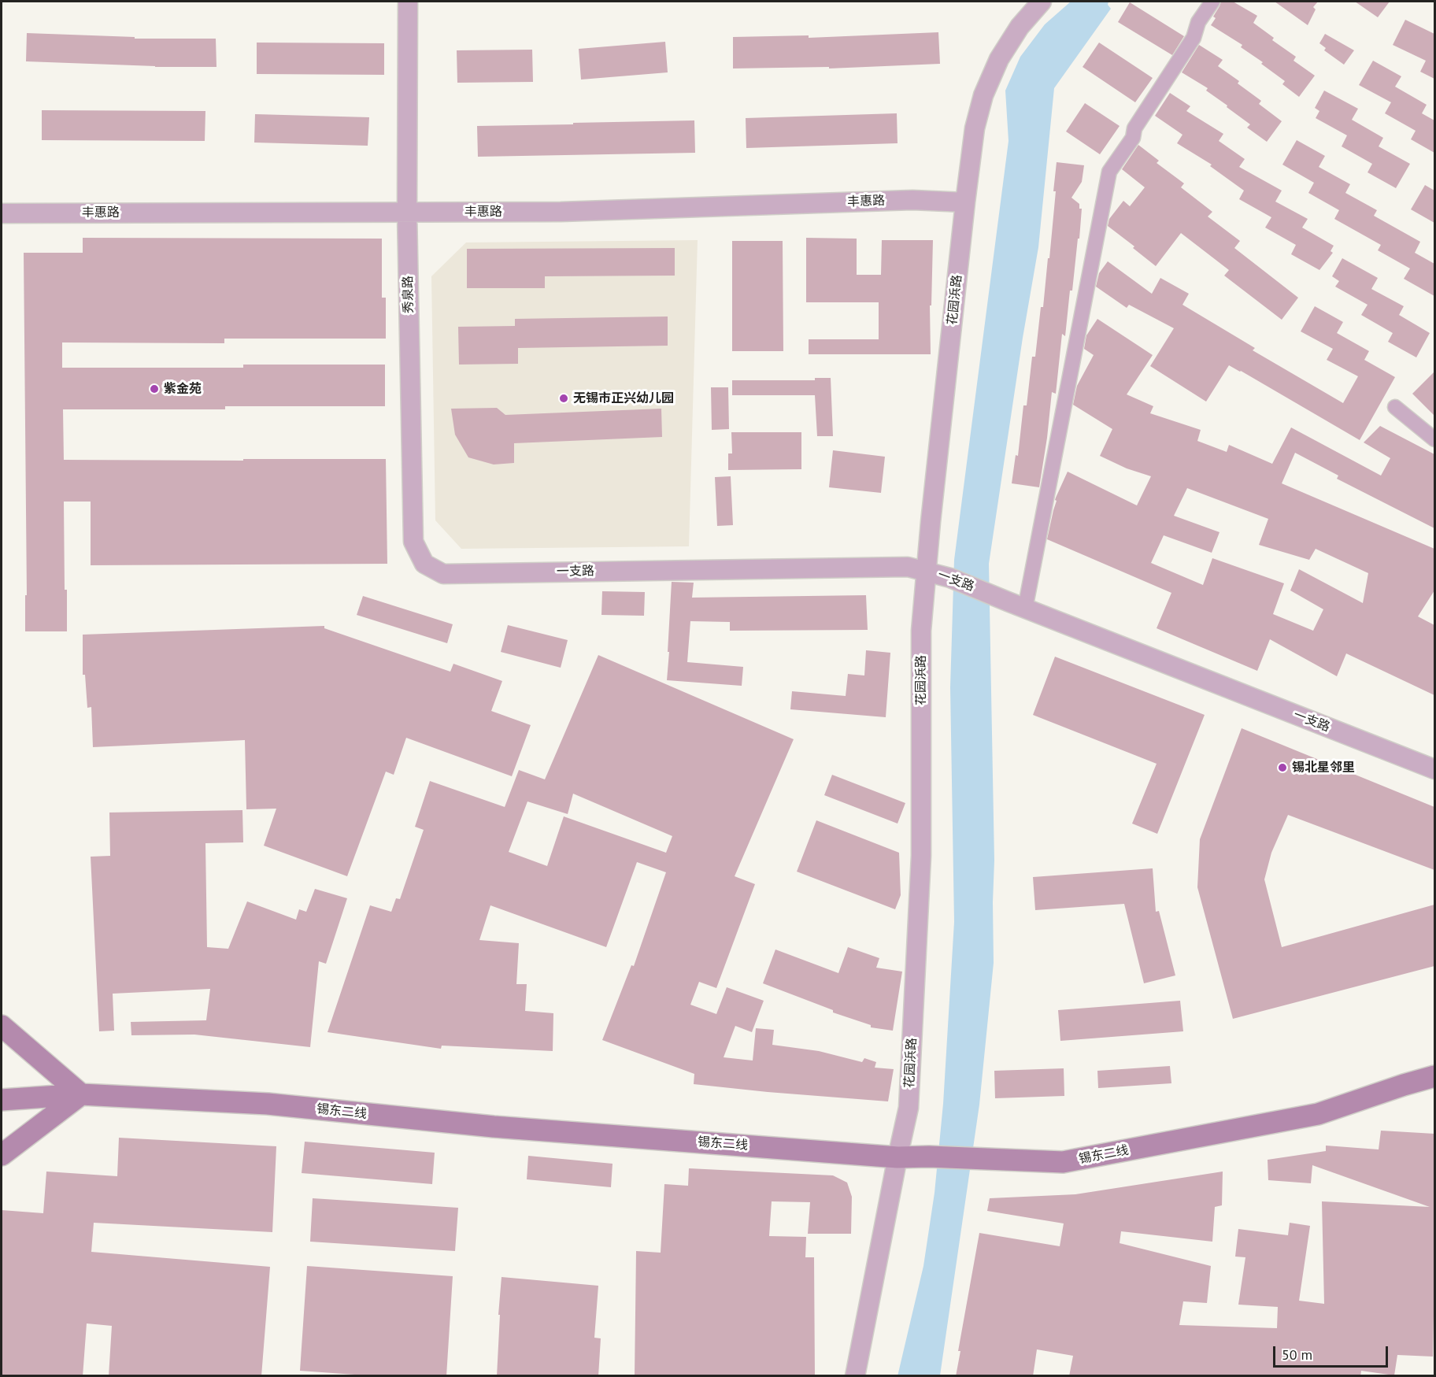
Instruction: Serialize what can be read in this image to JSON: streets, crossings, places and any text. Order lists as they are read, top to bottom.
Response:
{
  "streets": {
    "main road": ["锡东二线"],
    "street": [
      "丰惠路",
      "秀泉路",
      "花园浜路",
      "一支路"
    ]
  },
  "crossings": [
    ["丰惠路", "秀泉路"],
    ["丰惠路", "花园浜路"],
    ["秀泉路", "一支路"],
    ["花园浜路", "一支路"],
    ["花园浜路", "锡东二线"]
  ],
  "places": ["紫金苑", "无锡市正兴幼儿园", "锡北星邻里"],
  "scale_bar": "50 m"
}
